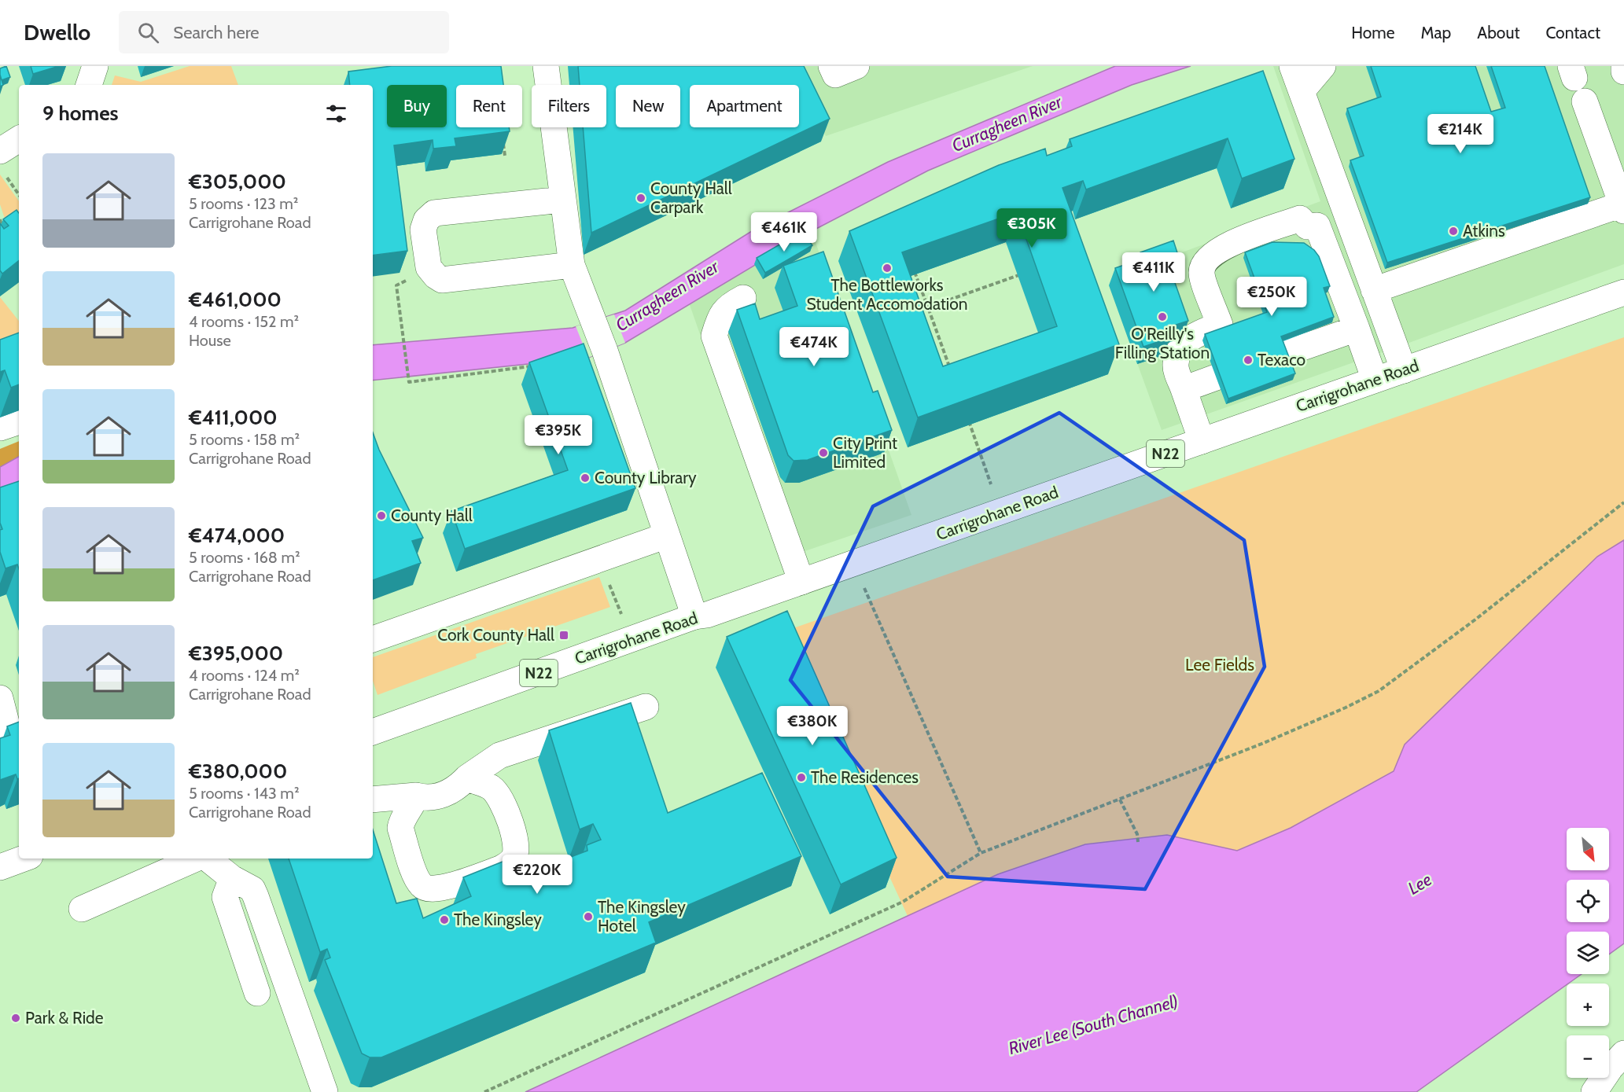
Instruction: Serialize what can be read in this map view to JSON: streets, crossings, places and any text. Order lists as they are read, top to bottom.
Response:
{
  "streets": {
    "main road": ["Carrigrohane Road", "N22"]
  },
  "water": ["Curragheen River", "Lee", "River Lee (South Channel)"],
  "parks": ["Lee Fields"],
  "places": {
    "other": [
      "County Hall Carpark",
      "Atkins",
      "The Bottleworks Student Accomodation",
      "O'Reilly's Filling Station",
      "Texaco",
      "City Print Limited",
      "County Library",
      "County Hall",
      "The Residences",
      "The Kingsley Hotel",
      "The Kingsley",
      "Park & Ride"
    ],
    "transit": ["Cork County Hall"]
  },
  "north": "bottom right",
  "page": {
    "header": "Dwello",
    "search": "Search here",
    "nav": [
      "Home",
      "Map",
      "About",
      "Contact"
    ],
    "chip": [
      "Buy",
      "Rent",
      "Filters",
      "New",
      "Apartment"
    ],
    "heading": "9 homes",
    "price": [
      "€214K",
      "€305K",
      "€461K",
      "€411K",
      "€250K",
      "€474K",
      "€395K",
      "€380K",
      "€220K"
    ],
    "list": [
      {
        "name": "€305,000",
        "note": "5 rooms · 123 m² · Carrigrohane Road"
      },
      {
        "name": "€461,000",
        "note": "4 rooms · 152 m² · House"
      },
      {
        "name": "€411,000",
        "note": "5 rooms · 158 m² · Carrigrohane Road"
      },
      {
        "name": "€474,000",
        "note": "5 rooms · 168 m² · Carrigrohane Road"
      },
      {
        "name": "€395,000",
        "note": "4 rooms · 124 m² · Carrigrohane Road"
      },
      {
        "name": "€380,000",
        "note": "5 rooms · 143 m² · Carrigrohane Road"
      }
    ],
    "map_buttons": ["+", "−"]
  }
}
